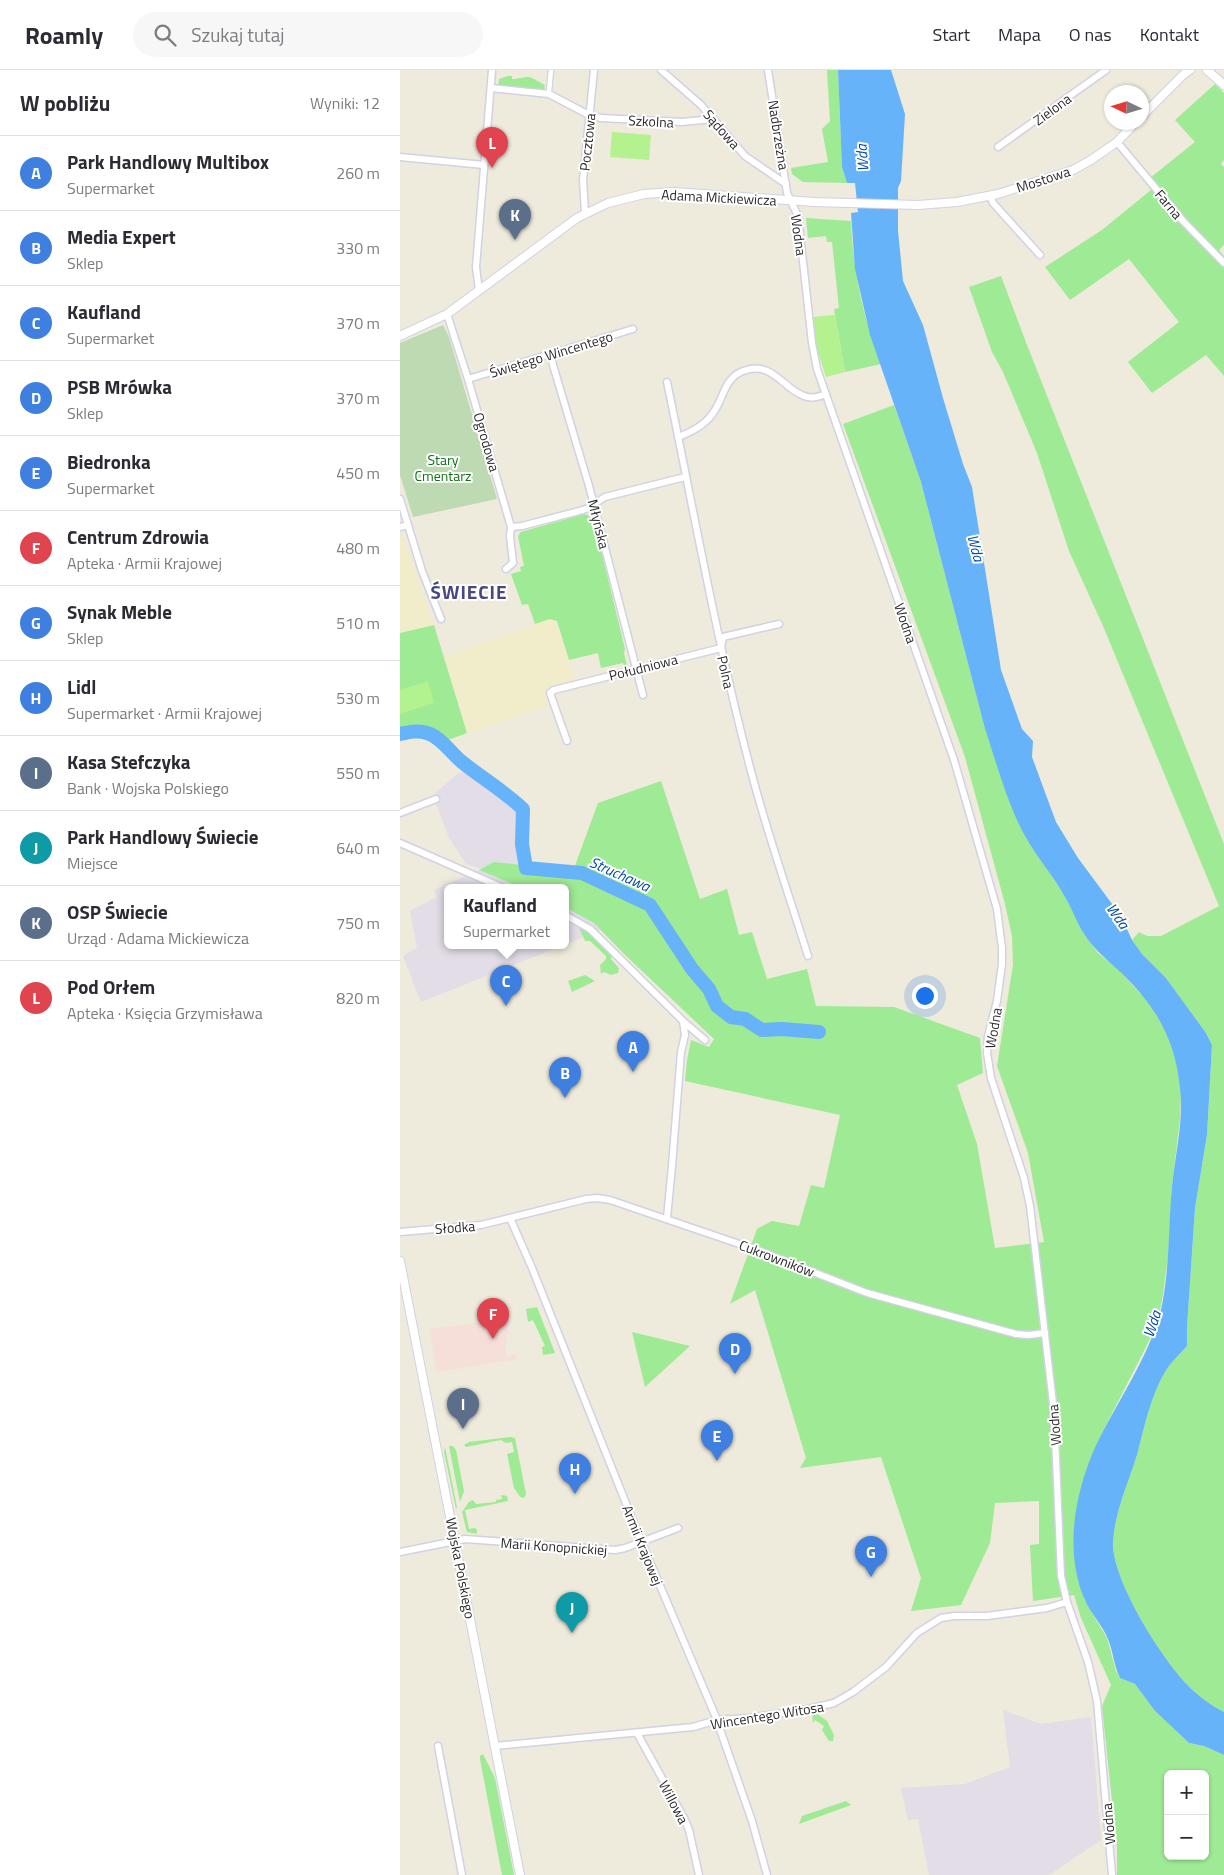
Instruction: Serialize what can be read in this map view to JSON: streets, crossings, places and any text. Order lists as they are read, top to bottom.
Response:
{
  "streets": {
    "street": [
      "Zielona",
      "Szkolna",
      "Sądowa",
      "Nadbrzeżna",
      "Pocztowa",
      "Mostowa",
      "Adama Mickiewicza",
      "Farna",
      "Wodna",
      "Świętego Wincentego",
      "Ogrodowa",
      "Młyńska",
      "Południowa",
      "Polna",
      "Słodka",
      "Cukrowników",
      "Armii Krajowej",
      "Marii Konopnickiej",
      "Wojska Polskiego",
      "Wincentego Witosa",
      "Willowa"
    ]
  },
  "crossings": [
    ["Szkolna", "Sądowa"],
    ["Szkolna", "Pocztowa"],
    ["Sądowa", "Nadbrzeżna"],
    ["Nadbrzeżna", "Adama Mickiewicza"],
    ["Nadbrzeżna", "Wodna"],
    ["Pocztowa", "Adama Mickiewicza"],
    ["Mostowa", "Adama Mickiewicza"],
    ["Mostowa", "Farna"],
    ["Adama Mickiewicza", "Wodna"],
    ["Adama Mickiewicza", "Ogrodowa"],
    ["Wodna", "Cukrowników"],
    ["Wodna", "Wincentego Witosa"],
    ["Świętego Wincentego", "Ogrodowa"],
    ["Świętego Wincentego", "Młyńska"],
    ["Młyńska", "Południowa"],
    ["Południowa", "Polna"],
    ["Słodka", "Cukrowników"],
    ["Słodka", "Armii Krajowej"],
    ["Cukrowników", "Armii Krajowej"],
    ["Armii Krajowej", "Marii Konopnickiej"],
    ["Armii Krajowej", "Wincentego Witosa"],
    ["Marii Konopnickiej", "Wojska Polskiego"],
    ["Wojska Polskiego", "Wincentego Witosa"],
    ["Wincentego Witosa", "Willowa"]
  ],
  "districts": ["ŚWIECIE"],
  "water": ["Wda", "Struchawa"],
  "parks": ["Stary Cmentarz"],
  "north": "left",
  "page": {
    "header": "Roamly",
    "search": "Szukaj tutaj",
    "nav": [
      "Start",
      "Mapa",
      "O nas",
      "Kontakt"
    ],
    "heading": ["W pobliżu", "Wyniki: 12"],
    "pins": [
      "L",
      "K",
      "C",
      "A",
      "B",
      "F",
      "D",
      "I",
      "E",
      "H",
      "G",
      "J"
    ],
    "list": [
      {
        "mark": "A",
        "name": "Park Handlowy Multibox",
        "note": "Supermarket",
        "value": "260 m"
      },
      {
        "mark": "B",
        "name": "Media Expert",
        "note": "Sklep",
        "value": "330 m"
      },
      {
        "mark": "C",
        "name": "Kaufland",
        "note": "Supermarket",
        "value": "370 m"
      },
      {
        "mark": "D",
        "name": "PSB Mrówka",
        "note": "Sklep",
        "value": "370 m"
      },
      {
        "mark": "E",
        "name": "Biedronka",
        "note": "Supermarket",
        "value": "450 m"
      },
      {
        "mark": "F",
        "name": "Centrum Zdrowia",
        "note": "Apteka · Armii Krajowej",
        "value": "480 m"
      },
      {
        "mark": "G",
        "name": "Synak Meble",
        "note": "Sklep",
        "value": "510 m"
      },
      {
        "mark": "H",
        "name": "Lidl",
        "note": "Supermarket · Armii Krajowej",
        "value": "530 m"
      },
      {
        "mark": "I",
        "name": "Kasa Stefczyka",
        "note": "Bank · Wojska Polskiego",
        "value": "550 m"
      },
      {
        "mark": "J",
        "name": "Park Handlowy Świecie",
        "note": "Miejsce",
        "value": "640 m"
      },
      {
        "mark": "K",
        "name": "OSP Świecie",
        "note": "Urząd · Adama Mickiewicza",
        "value": "750 m"
      },
      {
        "mark": "L",
        "name": "Pod Orłem",
        "note": "Apteka · Księcia Grzymisława",
        "value": "820 m"
      }
    ],
    "popup": ["Kaufland", "Supermarket"],
    "map_buttons": ["+", "−"]
  }
}
